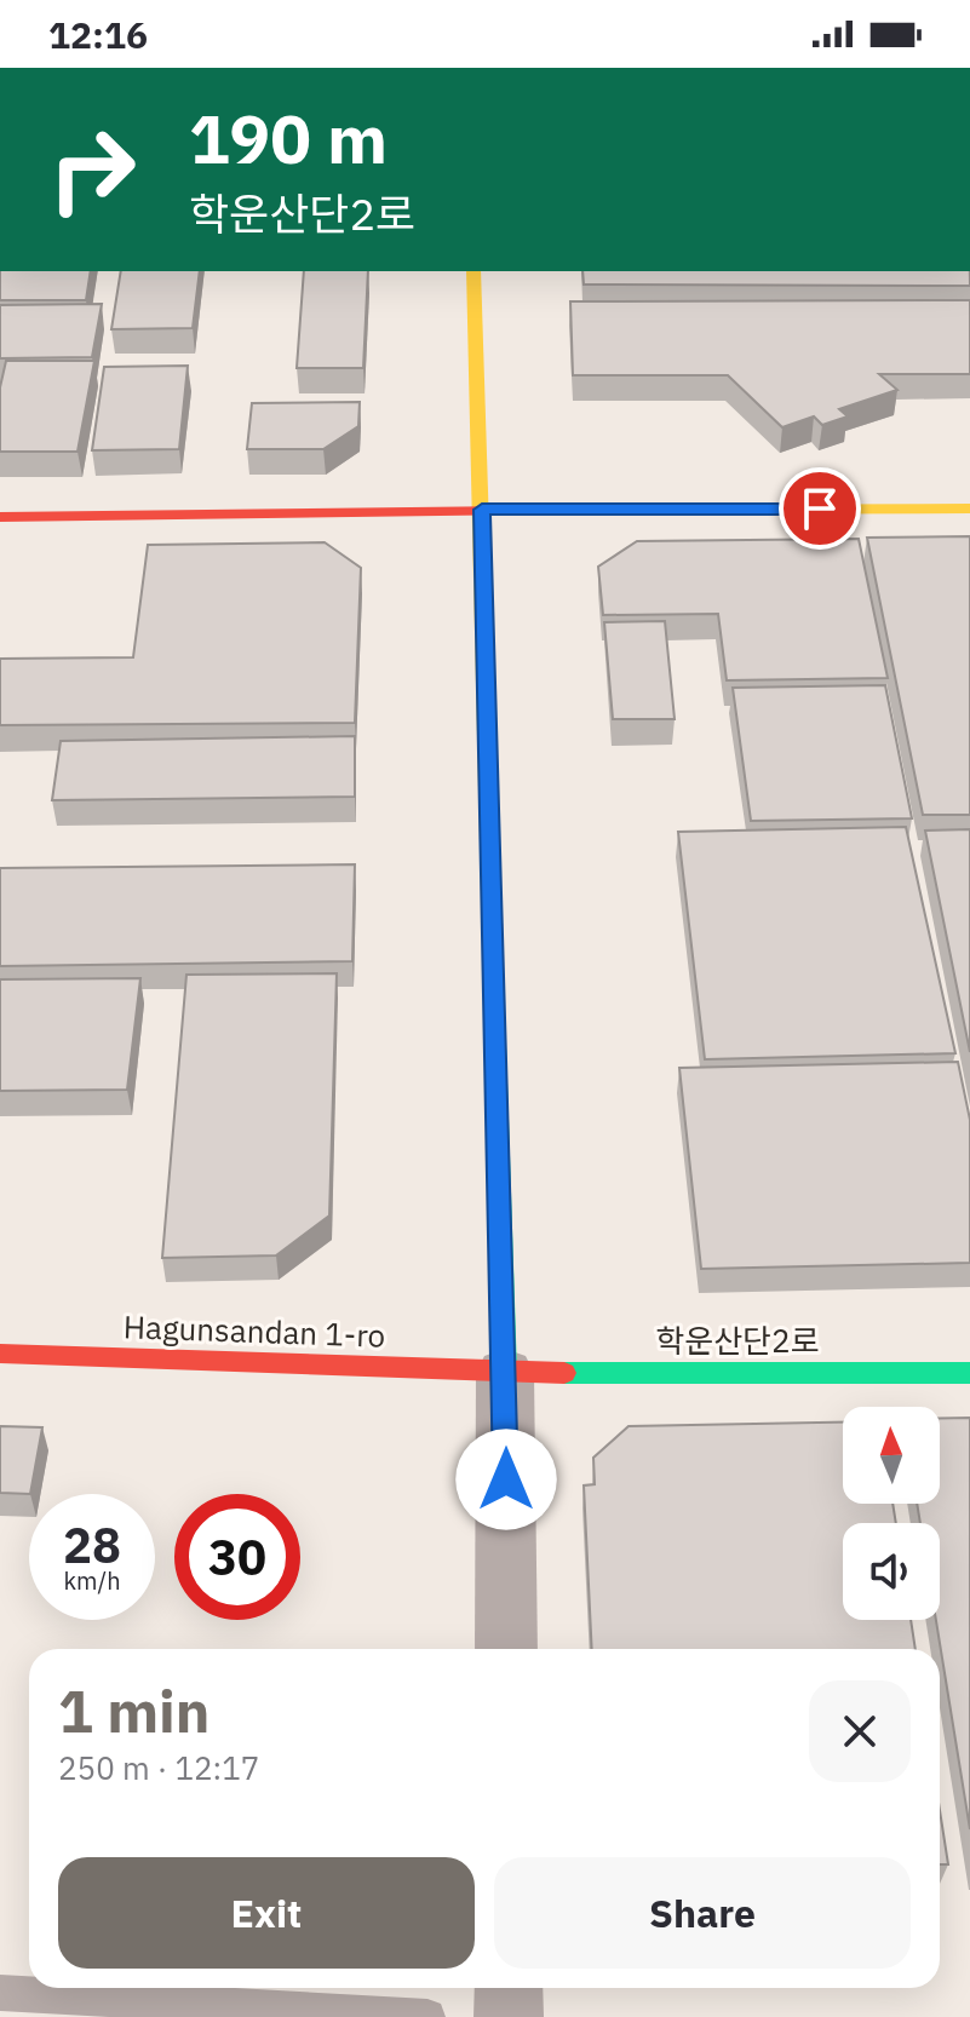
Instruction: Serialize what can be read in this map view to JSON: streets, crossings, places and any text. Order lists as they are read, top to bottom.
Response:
{
  "streets": {
    "street": ["Hagunsandan 1-ro", "학운산단2로"]
  },
  "crossings": [
    ["Hagunsandan 1-ro", "학운산단2로"]
  ],
  "north": "top",
  "page": {
    "status": "12:16",
    "turn": ["190 m", "학운산단2로"],
    "speed": "28 km/h",
    "limit": "30",
    "heading": ["1 min", "250 m · 12:17"],
    "buttons": ["Exit", "Share"]
  }
}
